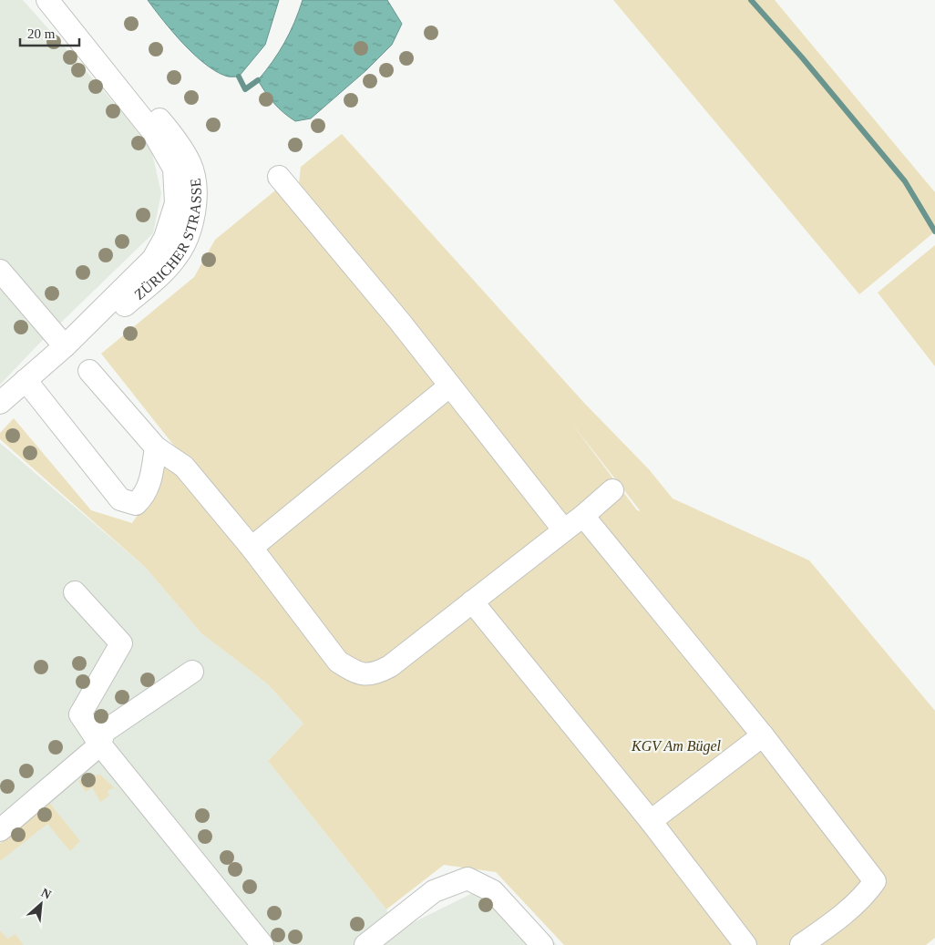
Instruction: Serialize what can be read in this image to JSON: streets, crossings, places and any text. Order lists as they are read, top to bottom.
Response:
{
  "streets": {
    "street": ["ZÜRICHER STRASSE"]
  },
  "parks": ["KGV Am Bügel"],
  "scale_bar": "20 m",
  "north": "top right"
}
